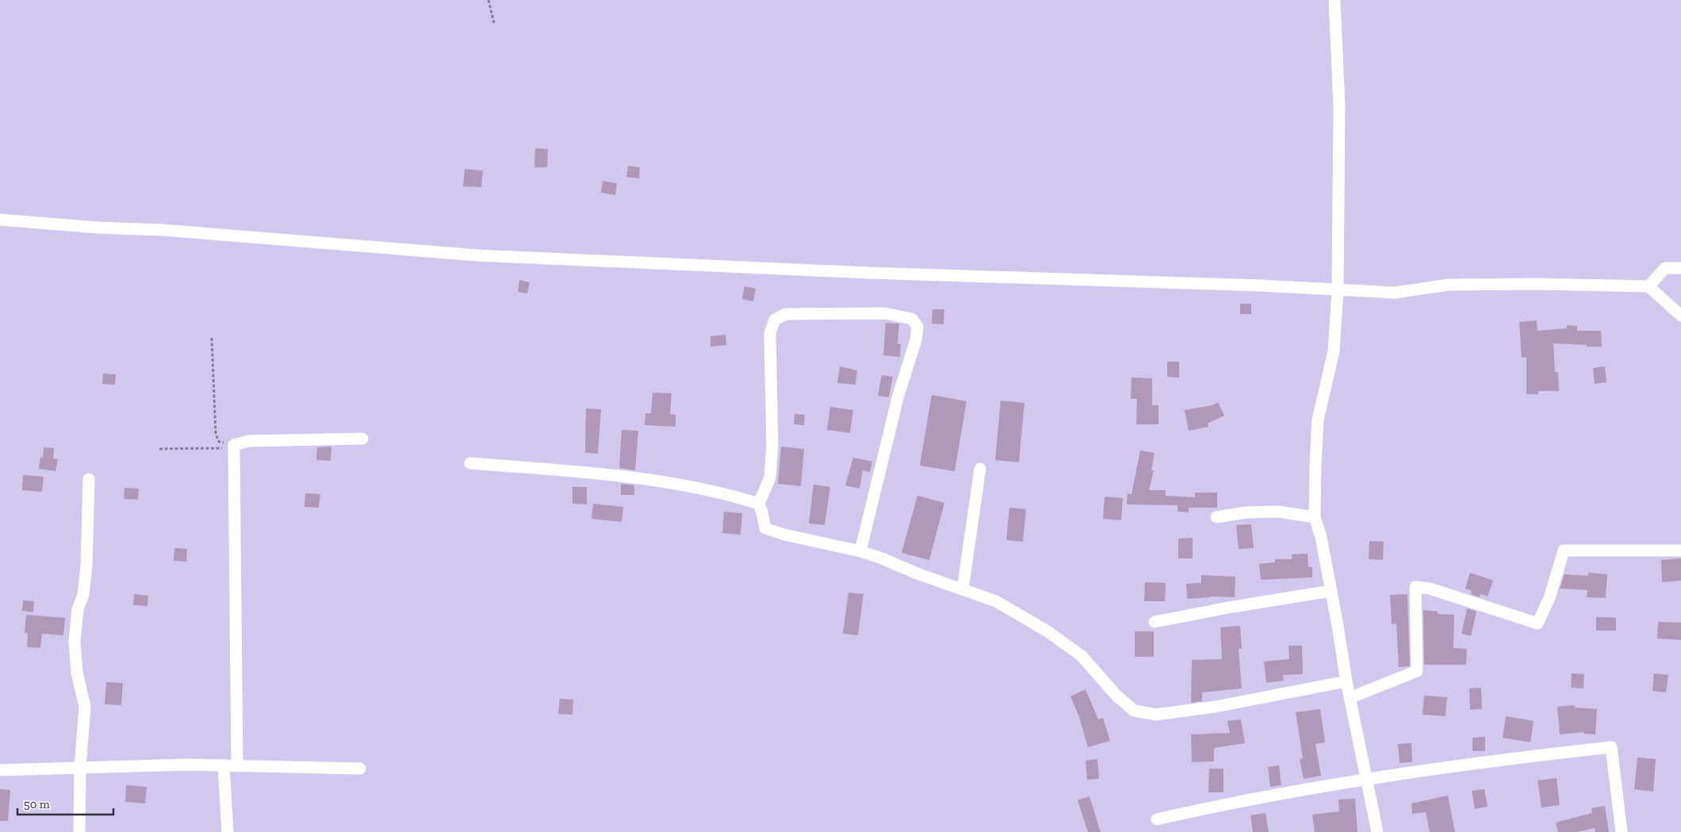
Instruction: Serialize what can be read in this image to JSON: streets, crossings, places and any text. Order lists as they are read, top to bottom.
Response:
{
  "scale_bar": "50 m"
}
